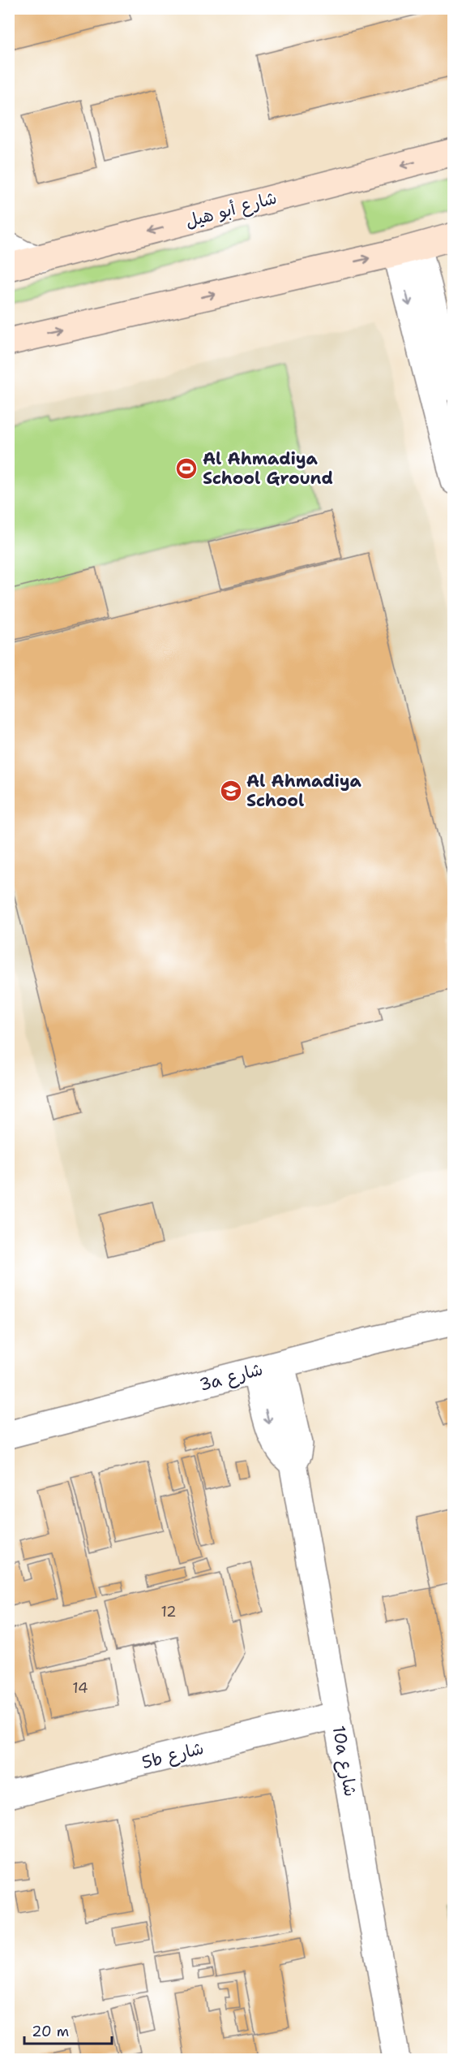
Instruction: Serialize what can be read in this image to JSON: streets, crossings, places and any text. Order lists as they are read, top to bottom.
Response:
{
  "streets": {
    "main road": ["شارع أبو هيل"],
    "street": ["3a شارع", "5b شارع", "10a شارع"]
  },
  "crossings": [
    ["3a شارع", "10a شارع"],
    ["5b شارع", "10a شارع"]
  ],
  "places": {
    "sports": ["Al Ahmadiya School Ground"],
    "school or university": ["Al Ahmadiya School"]
  },
  "house_numbers": ["12", "14"],
  "scale_bar": "20 m"
}
